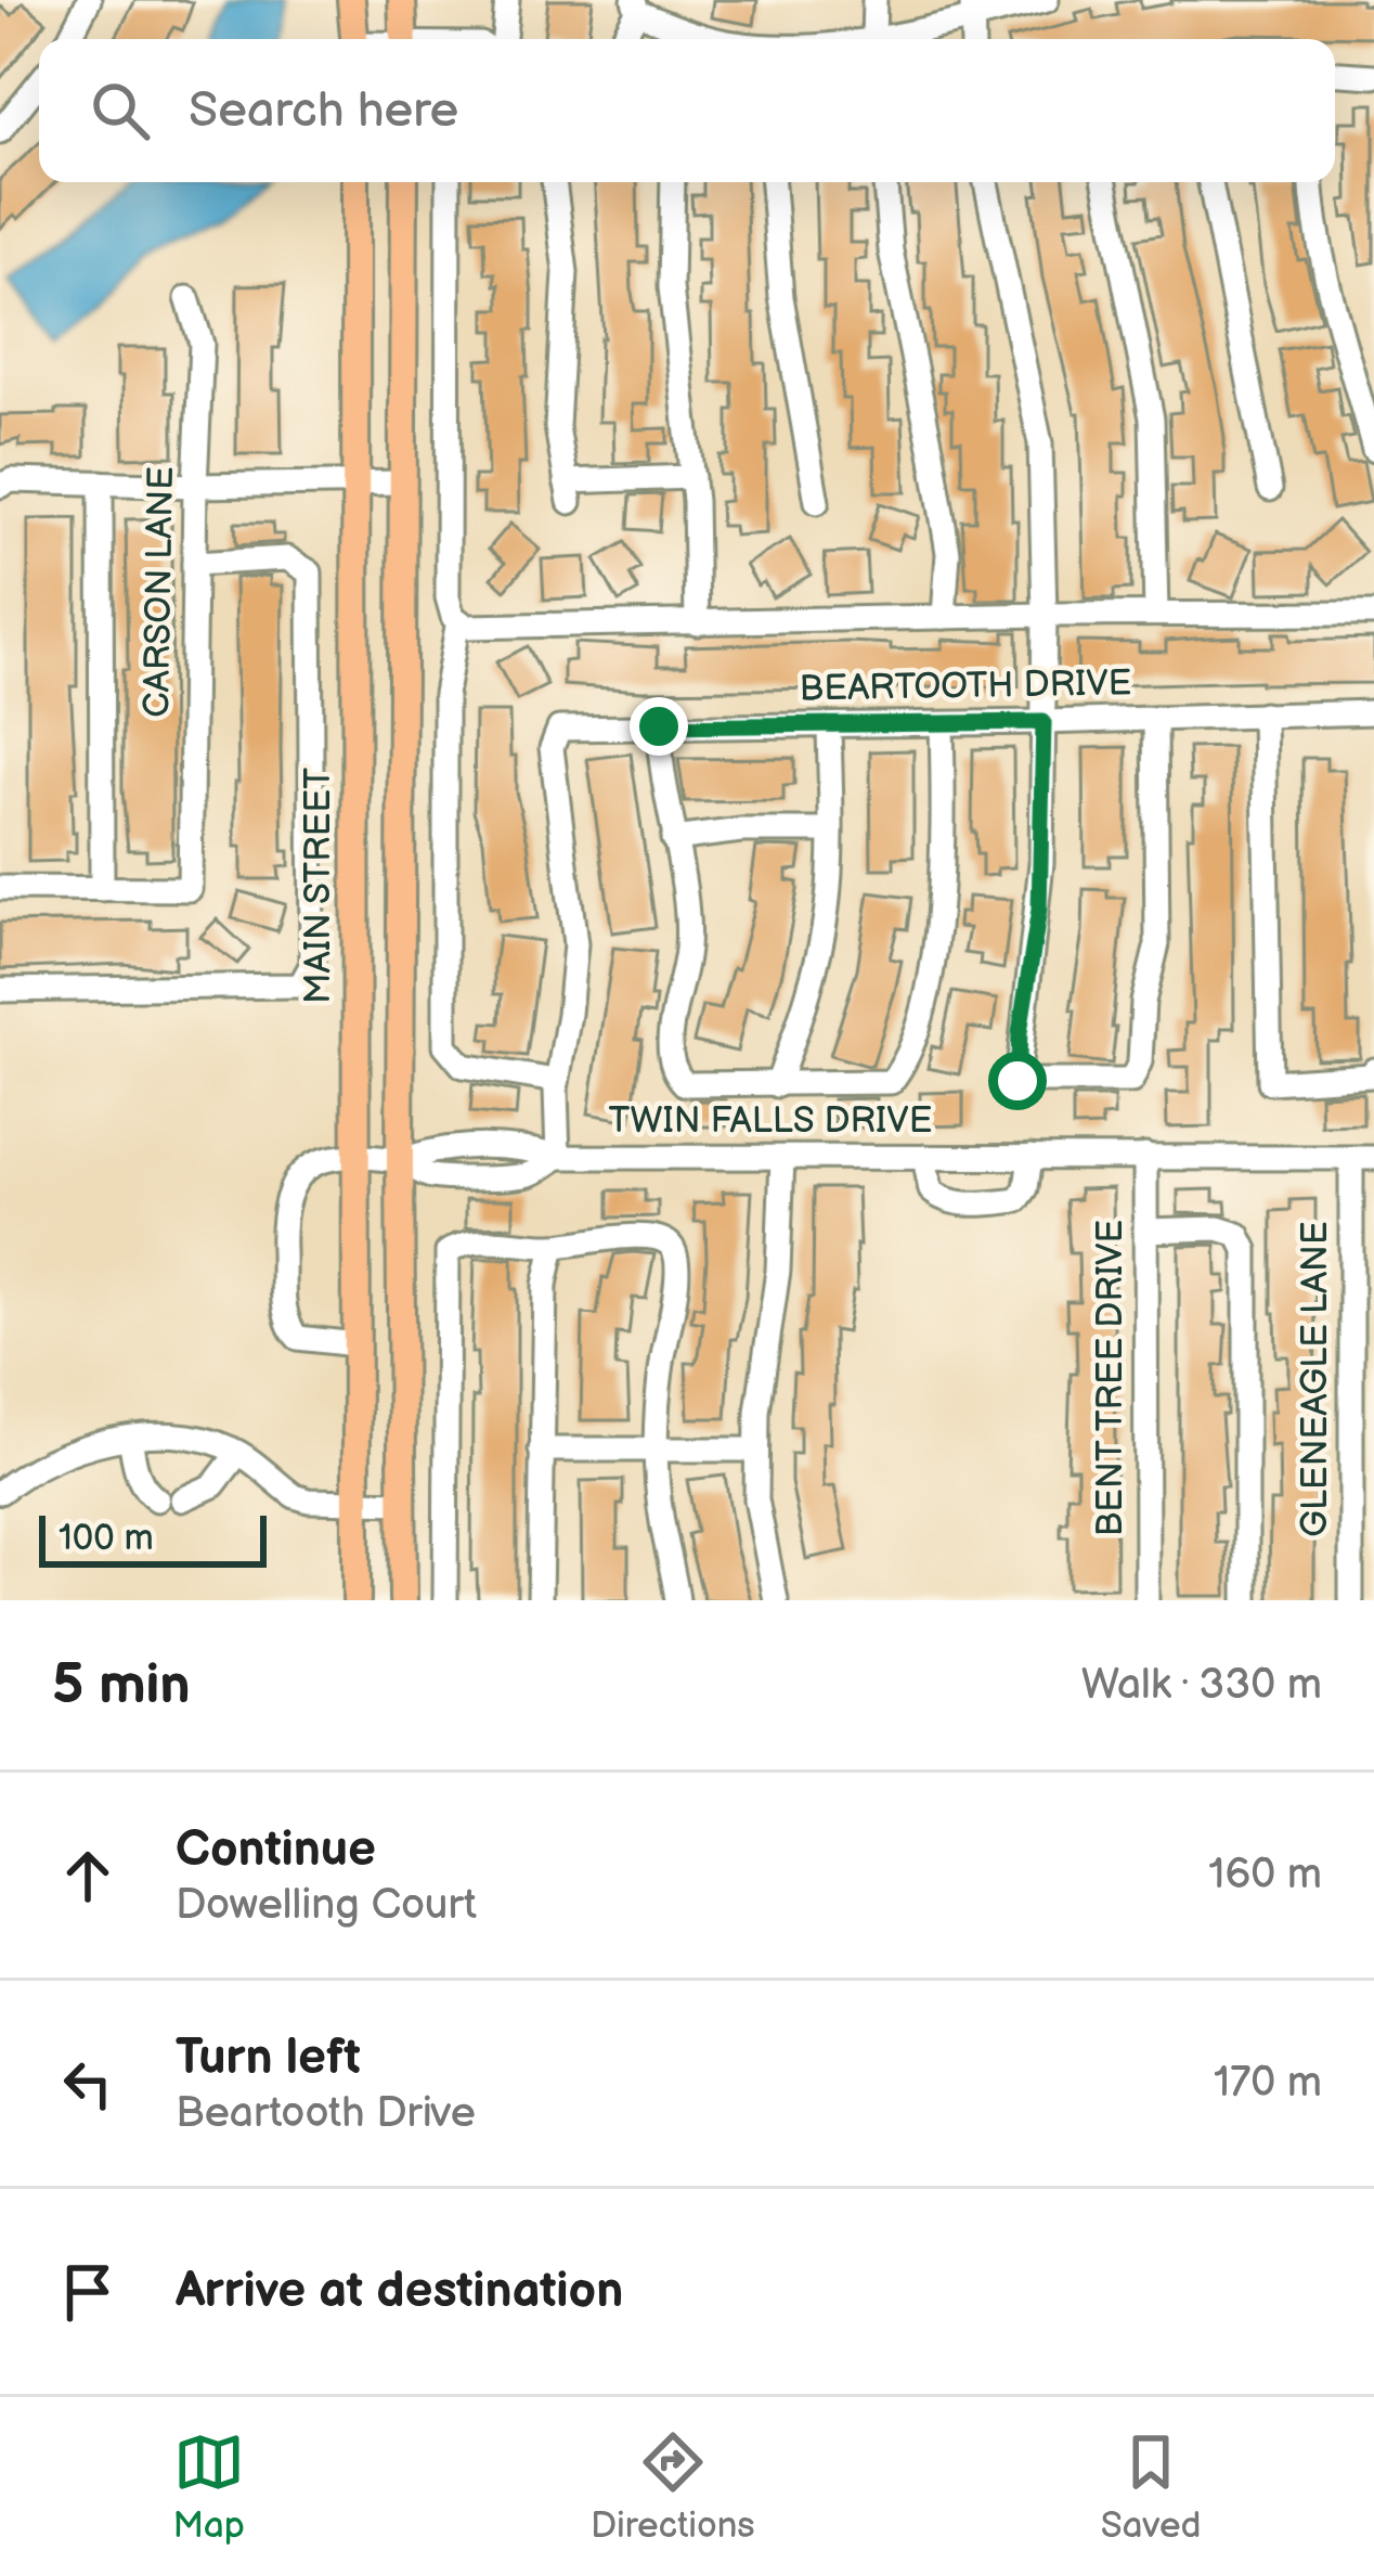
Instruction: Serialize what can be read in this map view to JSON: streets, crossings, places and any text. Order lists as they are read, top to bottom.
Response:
{
  "streets": {
    "main road": ["MAIN STREET"],
    "street": [
      "CARSON LANE",
      "BEARTOOTH DRIVE",
      "TWIN FALLS DRIVE",
      "BENT TREE DRIVE",
      "GLENEAGLE LANE"
    ]
  },
  "crossings": [
    ["MAIN STREET", "TWIN FALLS DRIVE"],
    ["TWIN FALLS DRIVE", "BENT TREE DRIVE"],
    ["TWIN FALLS DRIVE", "GLENEAGLE LANE"]
  ],
  "scale_bar": "100 m",
  "page": {
    "search": "Search here",
    "scale": "100 m",
    "heading": ["5 min", "Walk · 330 m"],
    "list": [
      ["Continue", "Dowelling Court", "160 m"],
      ["Turn left", "Beartooth Drive", "170 m"],
      "Arrive at destination"
    ],
    "nav": ["Map", "Directions", "Saved"]
  }
}
